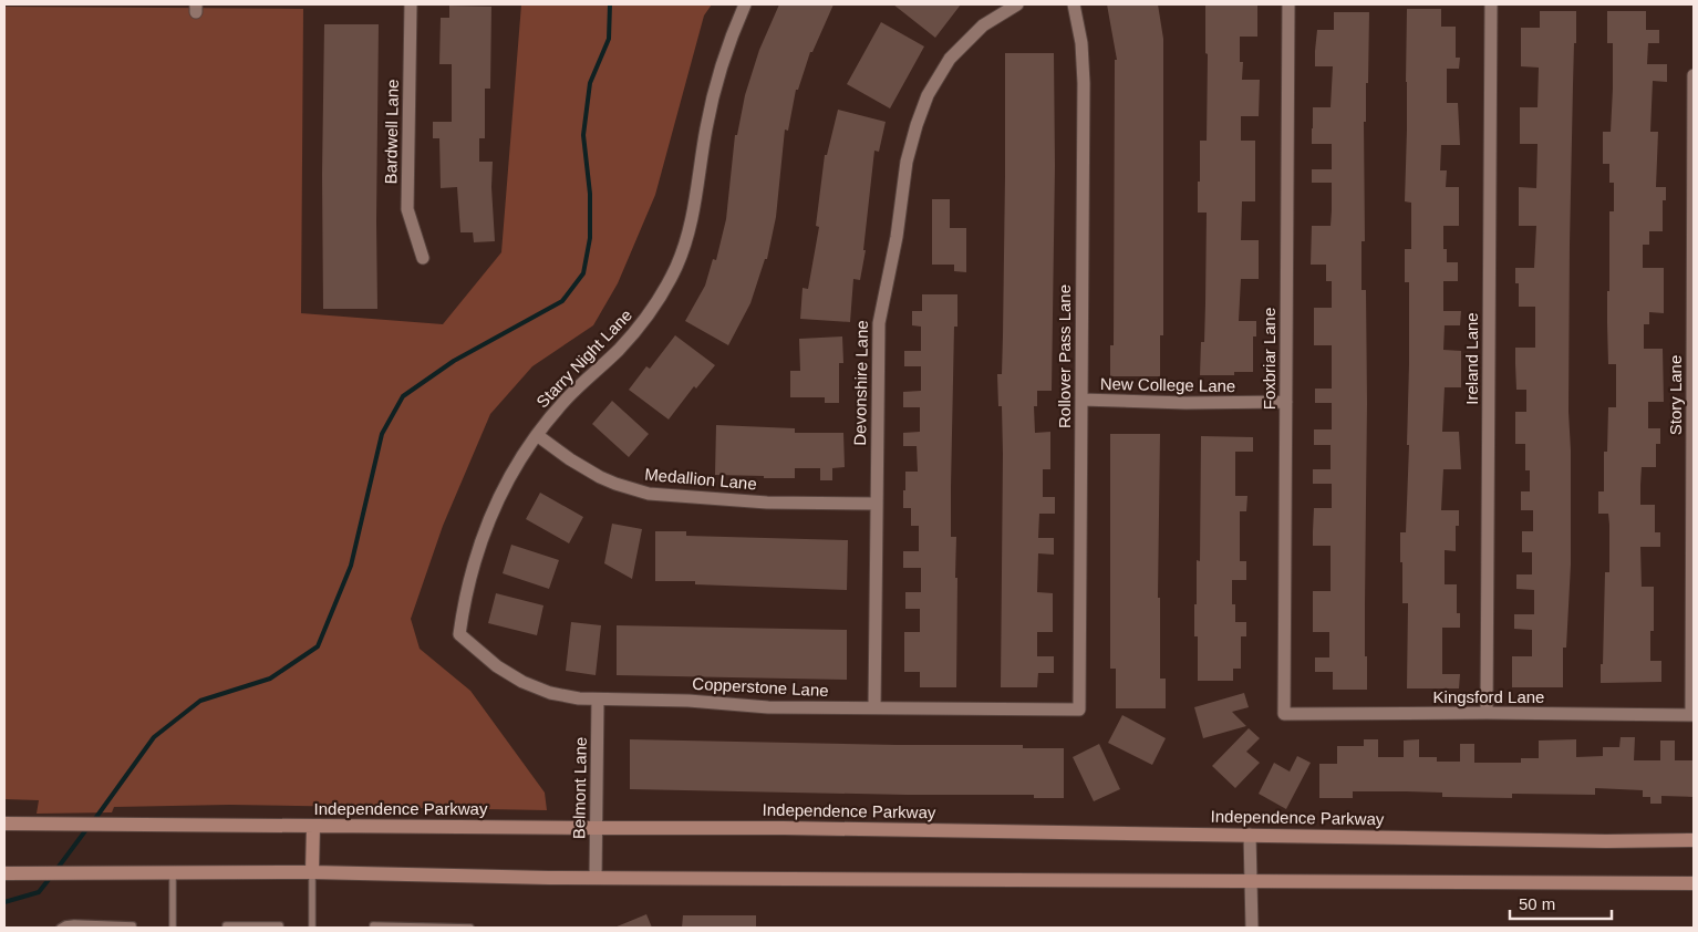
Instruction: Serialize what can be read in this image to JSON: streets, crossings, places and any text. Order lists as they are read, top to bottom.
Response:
{
  "streets": {
    "main road": ["Independence Parkway"],
    "street": [
      "Bardwell Lane",
      "Rollover Pass Lane",
      "Starry Night Lane",
      "Foxbriar Lane",
      "Ireland Lane",
      "Devonshire Lane",
      "New College Lane",
      "Story Lane",
      "Medallion Lane",
      "Copperstone Lane",
      "Kingsford Lane",
      "Belmont Lane"
    ]
  },
  "crossings": [
    ["Rollover Pass Lane", "New College Lane"],
    ["Rollover Pass Lane", "Copperstone Lane"],
    ["Starry Night Lane", "Medallion Lane"],
    ["Starry Night Lane", "Copperstone Lane"],
    ["Foxbriar Lane", "New College Lane"],
    ["Foxbriar Lane", "Kingsford Lane"],
    ["Ireland Lane", "Kingsford Lane"],
    ["Devonshire Lane", "Medallion Lane"],
    ["Devonshire Lane", "Copperstone Lane"],
    ["Story Lane", "Kingsford Lane"],
    ["Copperstone Lane", "Belmont Lane"],
    ["Belmont Lane", "Independence Parkway"]
  ],
  "scale_bar": "50 m"
}
